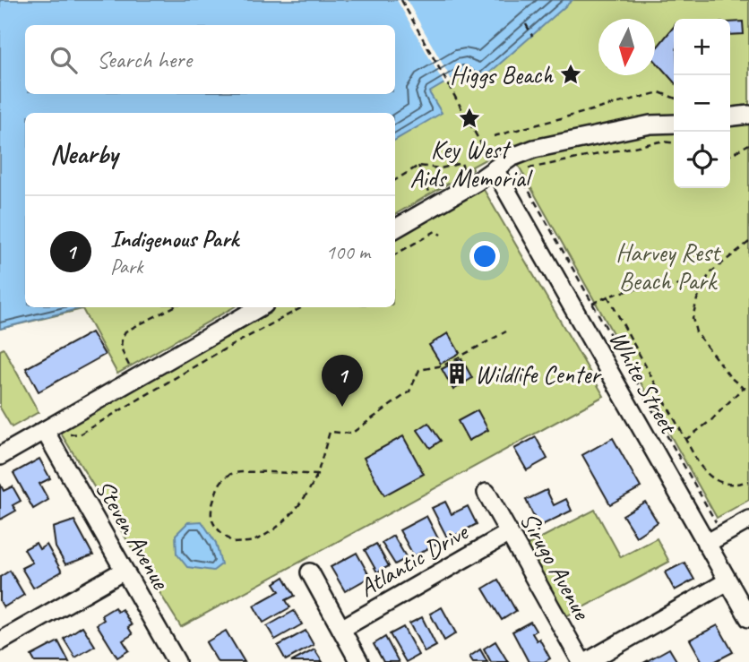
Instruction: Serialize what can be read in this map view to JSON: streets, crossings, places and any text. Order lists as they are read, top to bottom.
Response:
{
  "streets": {
    "street": [
      "White Street",
      "Steven Avenue",
      "Atlantic Drive",
      "Sirugo Avenue"
    ]
  },
  "crossings": [
    ["Atlantic Drive", "Sirugo Avenue"]
  ],
  "parks": ["Harvey Rest Beach Park"],
  "places": {
    "place": ["Higgs Beach", "Key West Aids Memorial"],
    "building": ["Wildlife Center"]
  },
  "north": "bottom",
  "page": {
    "map_buttons": ["+", "−"],
    "search": "Search here",
    "heading": "Nearby",
    "list": [
      {
        "mark": "1",
        "name": "Indigenous Park",
        "note": "Park",
        "value": "100 m"
      }
    ],
    "pins": "1"
  }
}
